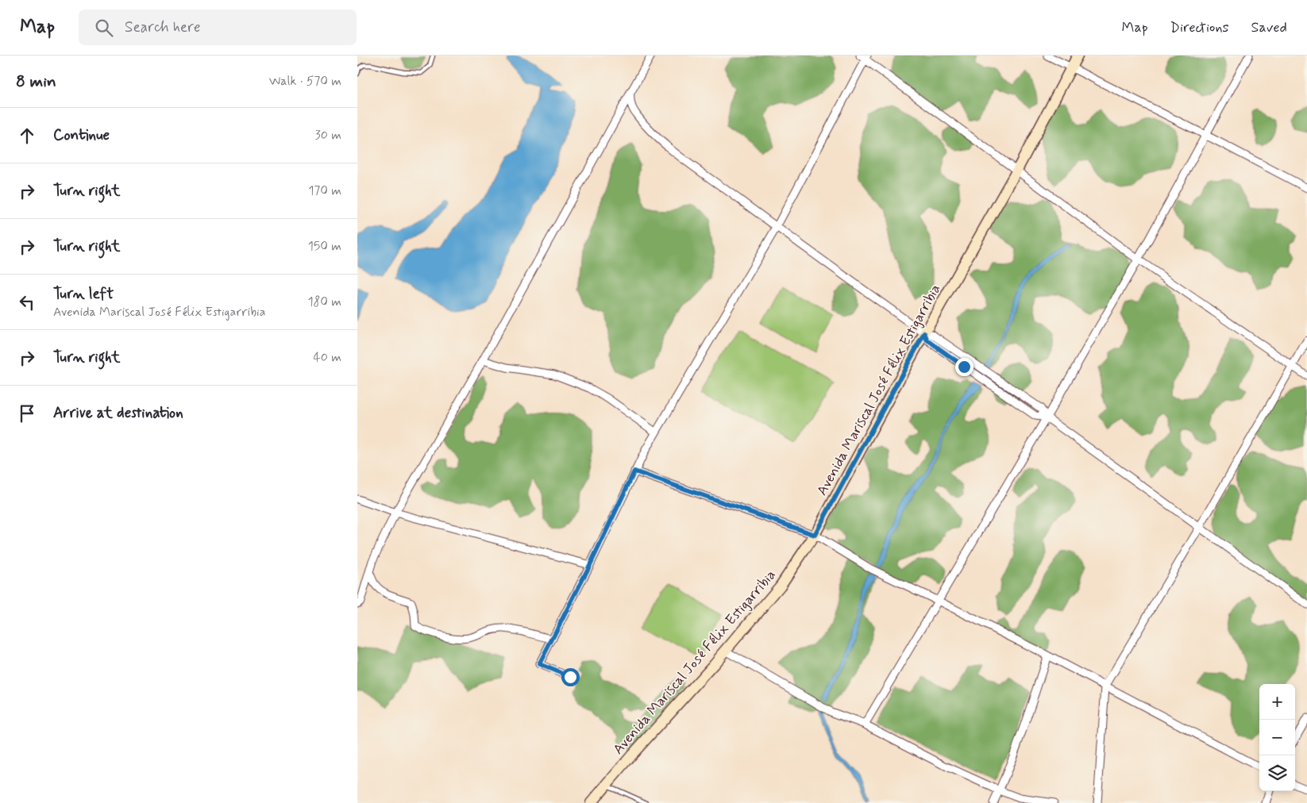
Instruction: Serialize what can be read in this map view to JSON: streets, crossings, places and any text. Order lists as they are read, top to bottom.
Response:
{
  "streets": {
    "main road": ["Avenida Mariscal José Félix Estigarribia"]
  },
  "page": {
    "header": "Map",
    "search": "Search here",
    "nav": ["Map", "Directions", "Saved"],
    "heading": ["8 min", "Walk · 570 m"],
    "list": [
      ["Continue", "30 m"],
      ["Turn right", "170 m"],
      ["Turn right", "150 m"],
      ["Turn left", "Avenida Mariscal José Félix Estigarribia", "180 m"],
      ["Turn right", "40 m"],
      "Arrive at destination"
    ],
    "map_buttons": ["+", "−"]
  }
}
